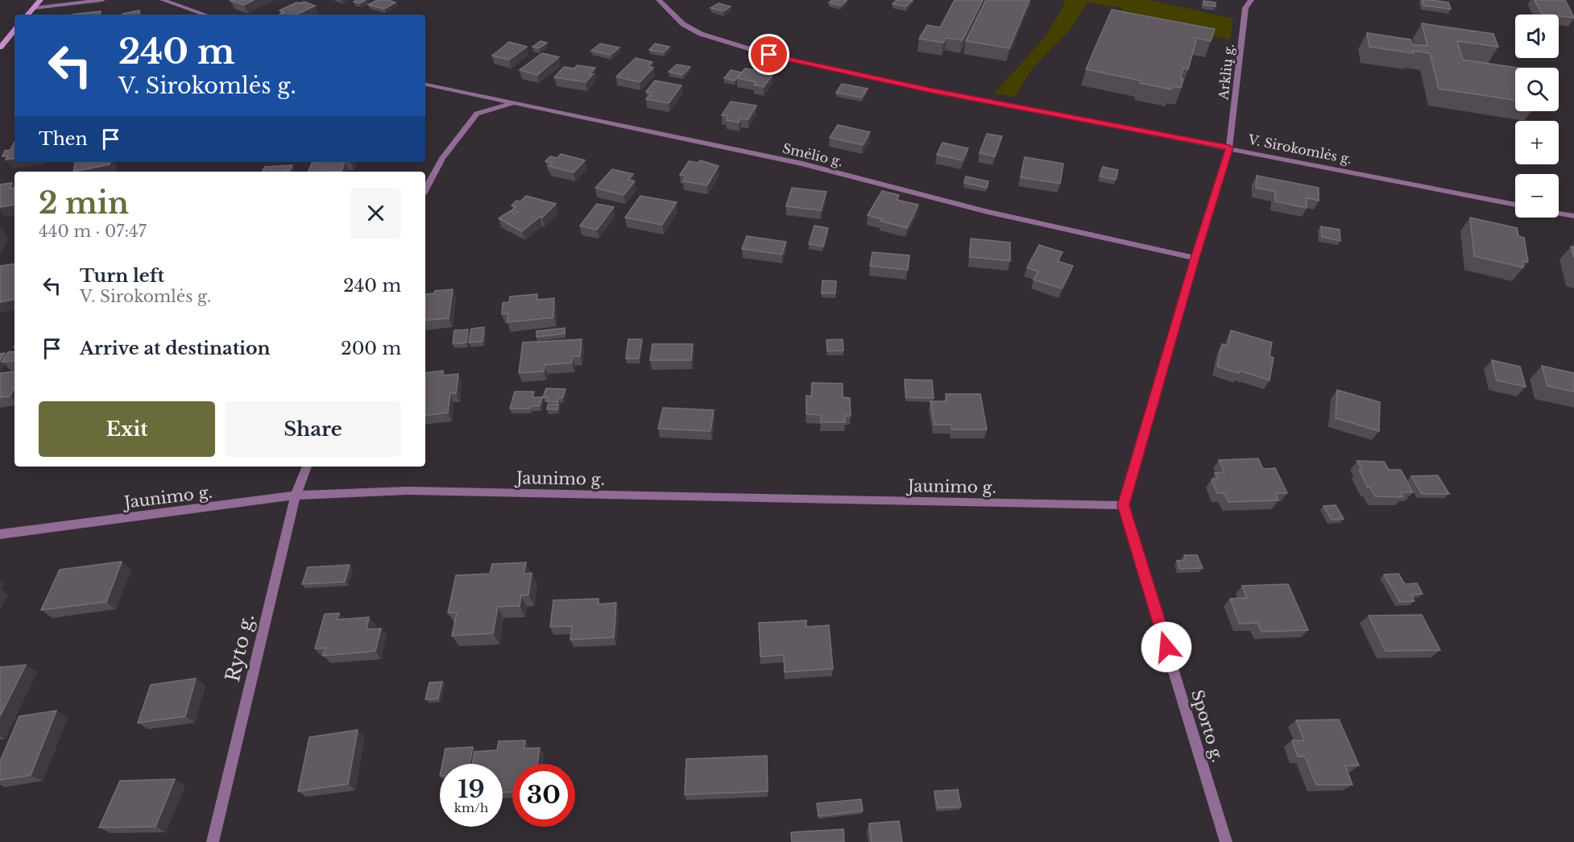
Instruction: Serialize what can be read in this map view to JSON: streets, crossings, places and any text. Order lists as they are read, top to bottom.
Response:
{
  "streets": {
    "street": [
      "Arklių g.",
      "V. Sirokomlės g.",
      "Smėlio g.",
      "Jaunimo g.",
      "Ryto g.",
      "Sporto g."
    ]
  },
  "crossings": [
    ["Arklių g.", "V. Sirokomlės g."],
    ["Jaunimo g.", "Ryto g."],
    ["Jaunimo g.", "Sporto g."]
  ],
  "page": {
    "map_buttons": ["+", "−"],
    "turn": ["240 m", "V. Sirokomlės g."],
    "then": "Then",
    "heading": ["2 min", "440 m · 07:47"],
    "list": [
      {
        "name": "Turn left",
        "note": "V. Sirokomlės g.",
        "value": "240 m"
      },
      {
        "name": "Arrive at destination",
        "value": "200 m"
      }
    ],
    "buttons": ["Exit", "Share"],
    "speed": "19 km/h",
    "limit": "30"
  }
}
